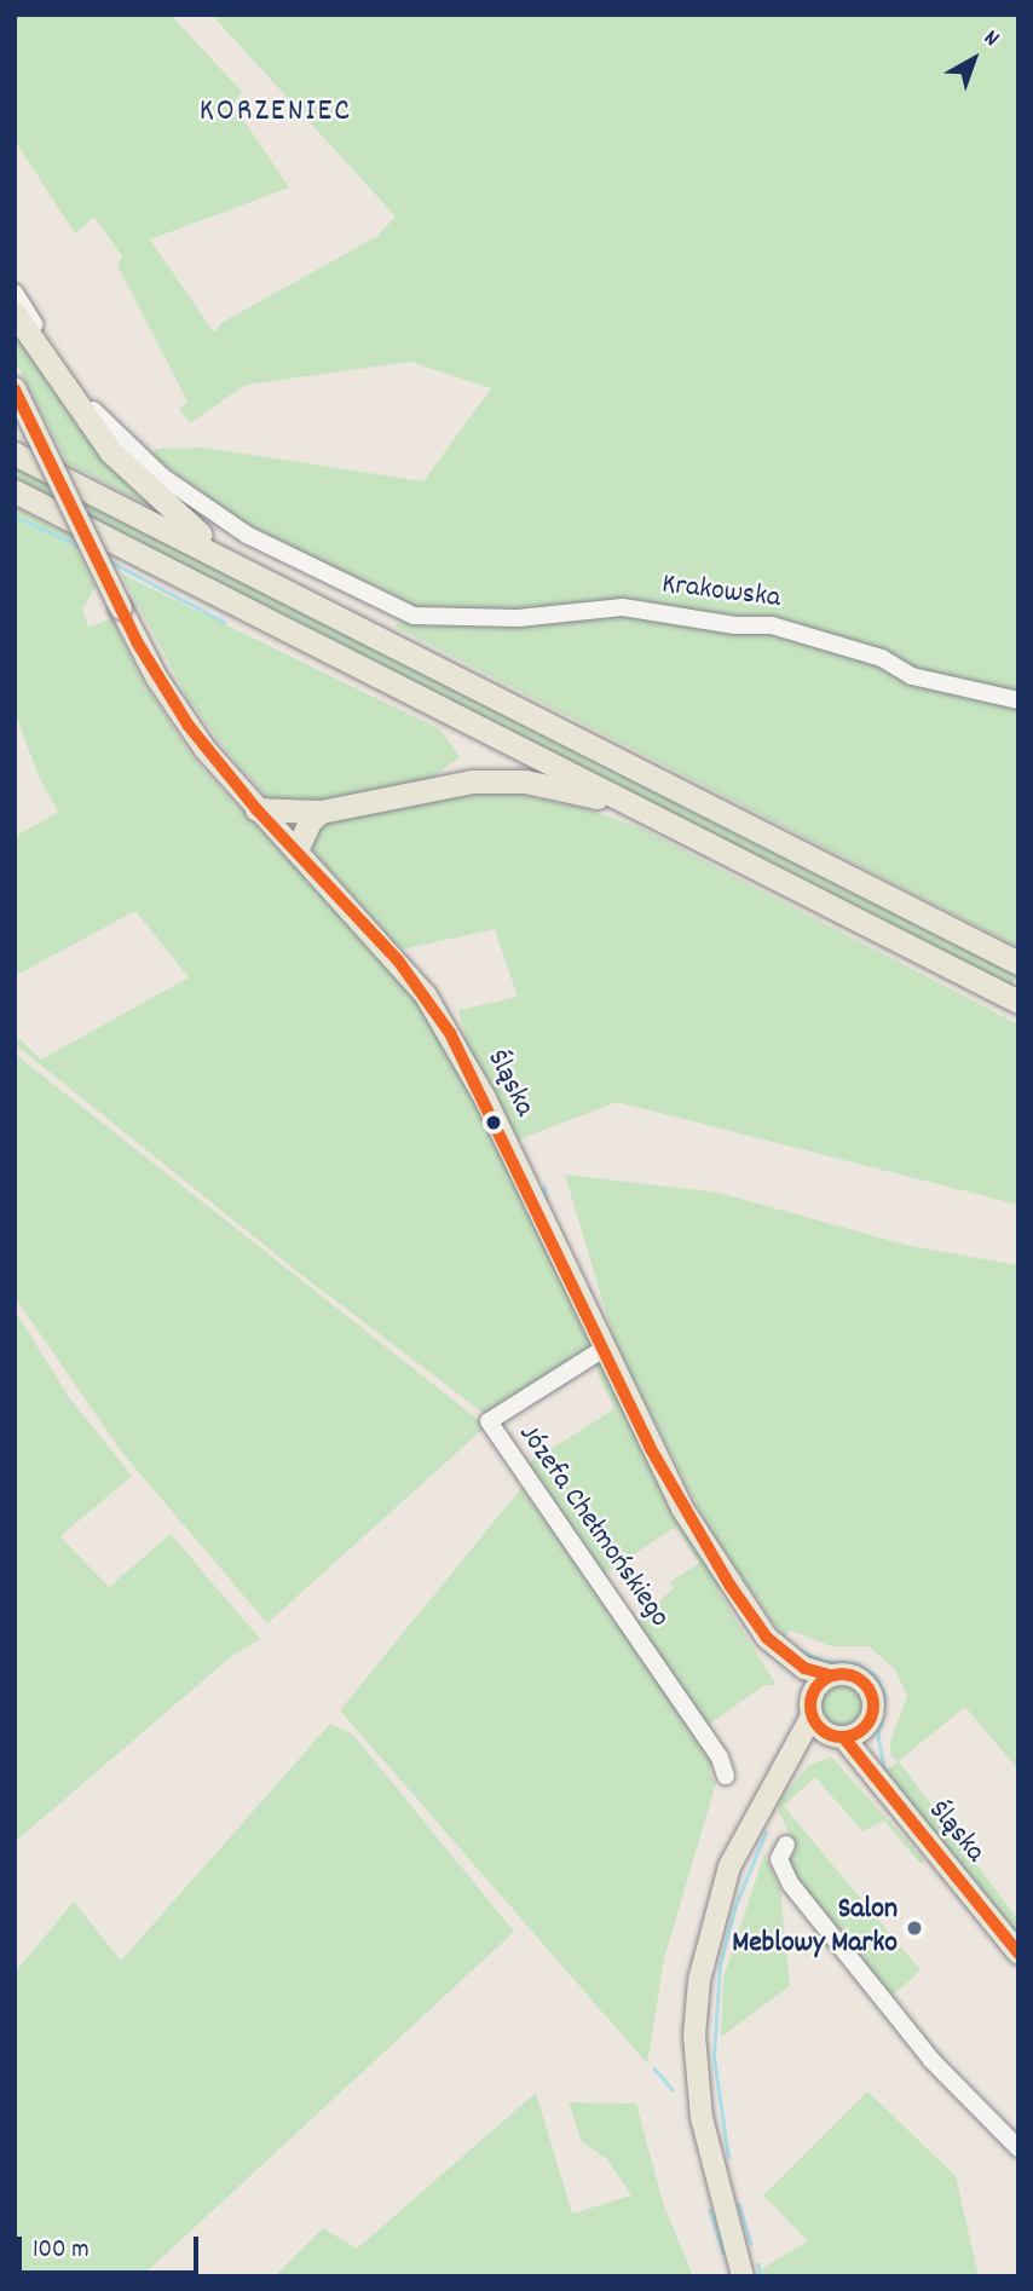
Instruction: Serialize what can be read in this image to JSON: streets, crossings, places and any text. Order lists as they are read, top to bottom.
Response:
{
  "streets": {
    "main road": ["Śląska"],
    "street": ["Krakowska", "Józefa Chełmońskiego"]
  },
  "crossings": [
    ["Śląska", "Józefa Chełmońskiego"]
  ],
  "districts": ["KORZENIEC"],
  "places": ["Salon Meblowy Marko"],
  "scale_bar": "100 m",
  "north": "top right"
}
